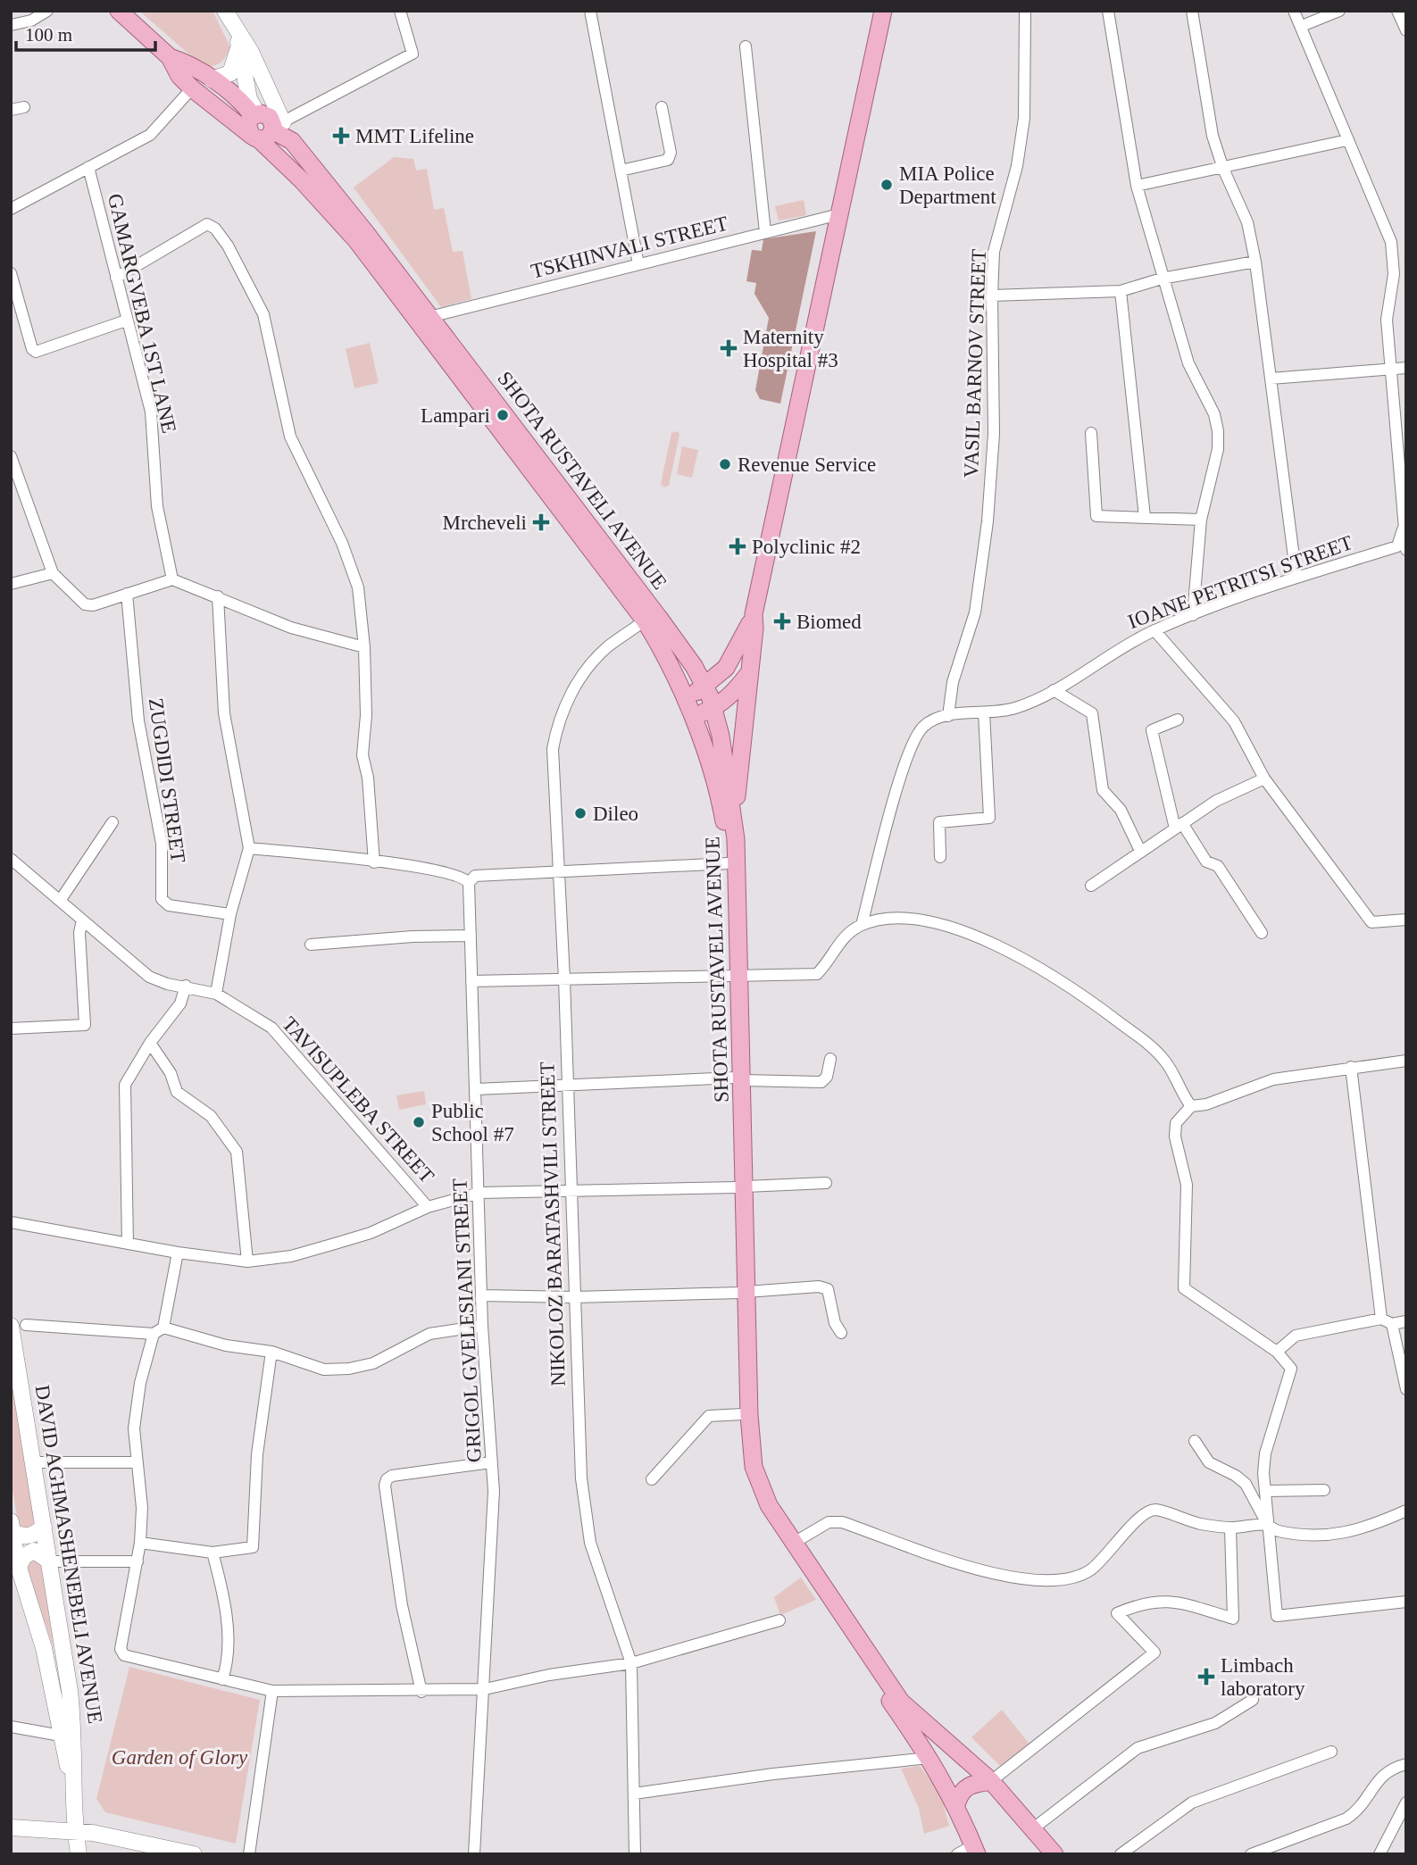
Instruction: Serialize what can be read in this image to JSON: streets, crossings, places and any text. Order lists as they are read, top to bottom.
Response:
{
  "streets": {
    "main road": ["SHOTA RUSTAVELI AVENUE", "DAVID AGHMASHENEBELI AVENUE"],
    "street": [
      "TSKHINVALI STREET",
      "GAMARGVEBA 1ST LANE",
      "VASIL BARNOV STREET",
      "IOANE PETRITSI STREET",
      "ZUGDIDI STREET",
      "TAVISUPLEBA STREET",
      "NIKOLOZ BARATASHVILI STREET",
      "GRIGOL GVELESIANI STREET"
    ]
  },
  "crossings": [
    ["TSKHINVALI STREET", "SHOTA RUSTAVELI AVENUE"],
    ["VASIL BARNOV STREET", "IOANE PETRITSI STREET"],
    ["SHOTA RUSTAVELI AVENUE", "NIKOLOZ BARATASHVILI STREET"]
  ],
  "parks": ["Garden of Glory"],
  "places": {
    "health": [
      "MMT Lifeline",
      "Maternity Hospital #3",
      "Mrcheveli",
      "Polyclinic #2",
      "Biomed",
      "Limbach laboratory"
    ],
    "other": [
      "MIA Police Department",
      "Lampari",
      "Revenue Service",
      "Dileo",
      "Public School #7"
    ]
  },
  "scale_bar": "100 m"
}
